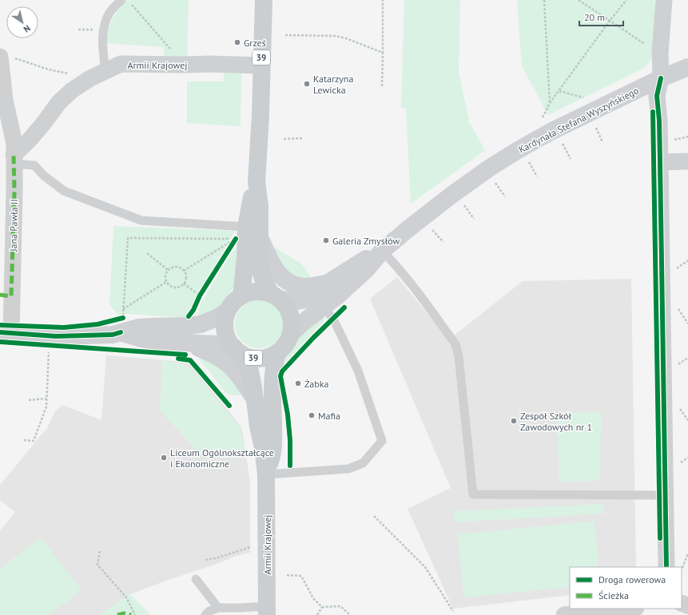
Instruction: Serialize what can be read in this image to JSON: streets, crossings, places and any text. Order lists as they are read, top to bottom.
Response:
{
  "streets": {
    "main road": ["39", "Armii Krajowej"],
    "street": ["Kardynała Stefana Wyszyńskiego", "Jana Pawła II"]
  },
  "crossings": [
    ["39", "Armii Krajowej"],
    ["39", "Kardynała Stefana Wyszyńskiego"],
    ["39", "Jana Pawła II"],
    ["Armii Krajowej", "Kardynała Stefana Wyszyńskiego"],
    ["Armii Krajowej", "Jana Pawła II"],
    ["Kardynała Stefana Wyszyńskiego", "Jana Pawła II"]
  ],
  "places": [
    "Grześ",
    "Katarzyna Lewicka",
    "Galeria Zmysłów",
    "Żabka",
    "Mafia",
    "Zespół Szkół Zawodowych nr 1",
    "Liceum Ogólnokształcące i Ekonomiczne"
  ],
  "legend": ["Droga rowerowa", "Ścieżka"],
  "scale_bar": "20 m",
  "north": "bottom right"
}
